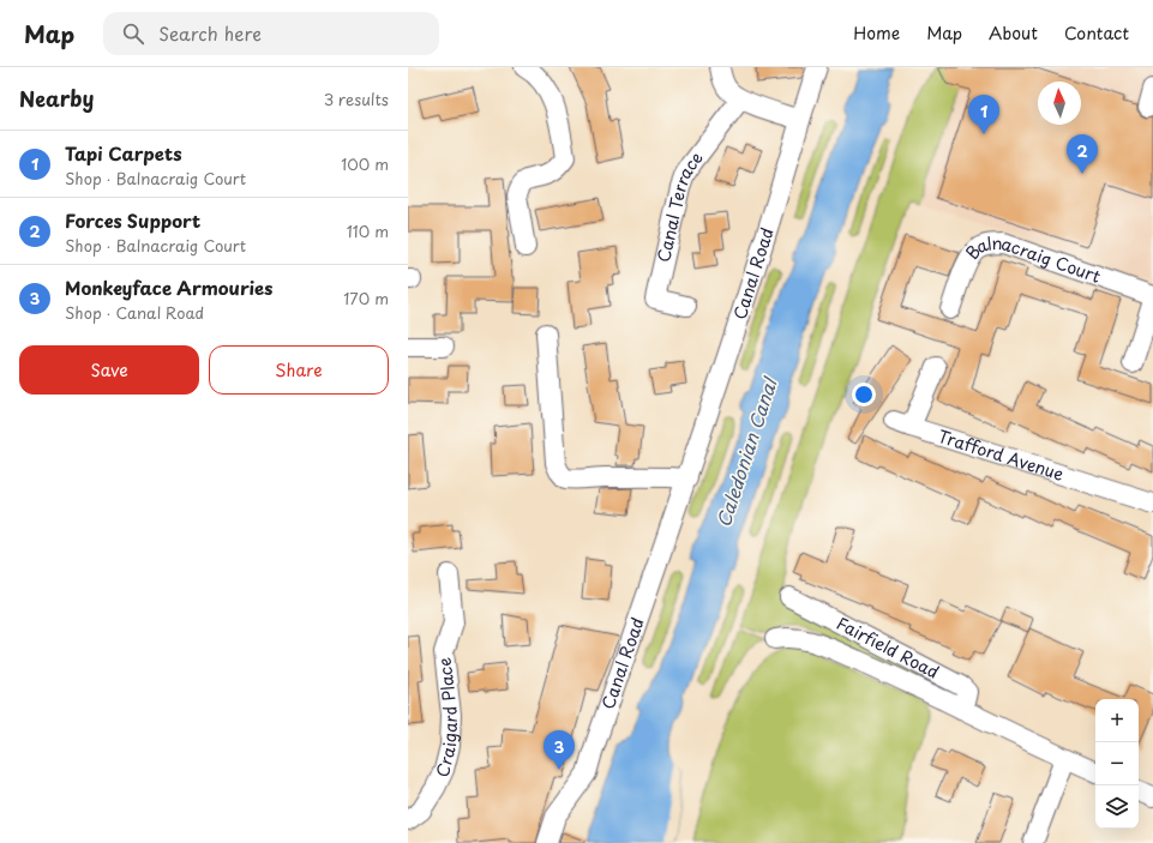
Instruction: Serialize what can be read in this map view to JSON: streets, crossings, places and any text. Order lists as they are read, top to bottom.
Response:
{
  "streets": {
    "street": [
      "Canal Terrace",
      "Balnacraig Court",
      "Canal Road",
      "Trafford Avenue",
      "Fairfield Road",
      "Craigard Place"
    ]
  },
  "water": ["Caledonian Canal"],
  "north": "top",
  "page": {
    "header": "Map",
    "search": "Search here",
    "nav": [
      "Home",
      "Map",
      "About",
      "Contact"
    ],
    "heading": ["Nearby", "3 results"],
    "pins": ["1", "2", "3"],
    "list": [
      {
        "mark": "1",
        "name": "Tapi Carpets",
        "note": "Shop · Balnacraig Court",
        "value": "100 m"
      },
      {
        "mark": "2",
        "name": "Forces Support",
        "note": "Shop · Balnacraig Court",
        "value": "110 m"
      },
      {
        "mark": "3",
        "name": "Monkeyface Armouries",
        "note": "Shop · Canal Road",
        "value": "170 m"
      }
    ],
    "buttons": ["Save", "Share"],
    "map_buttons": ["+", "−"]
  }
}
